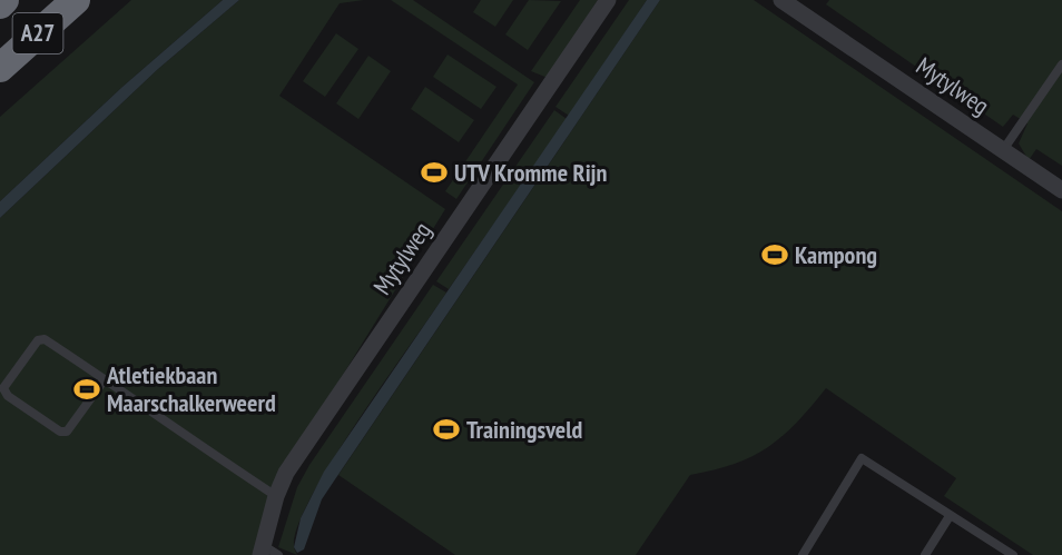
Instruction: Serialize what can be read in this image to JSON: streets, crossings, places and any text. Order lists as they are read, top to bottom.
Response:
{
  "streets": {
    "highway": ["A27"],
    "street": ["Mytylweg"]
  },
  "places": {
    "sports": [
      "UTV Kromme Rijn",
      "Kampong",
      "Atletiekbaan Maarschalkerweerd",
      "Trainingsveld"
    ]
  }
}
